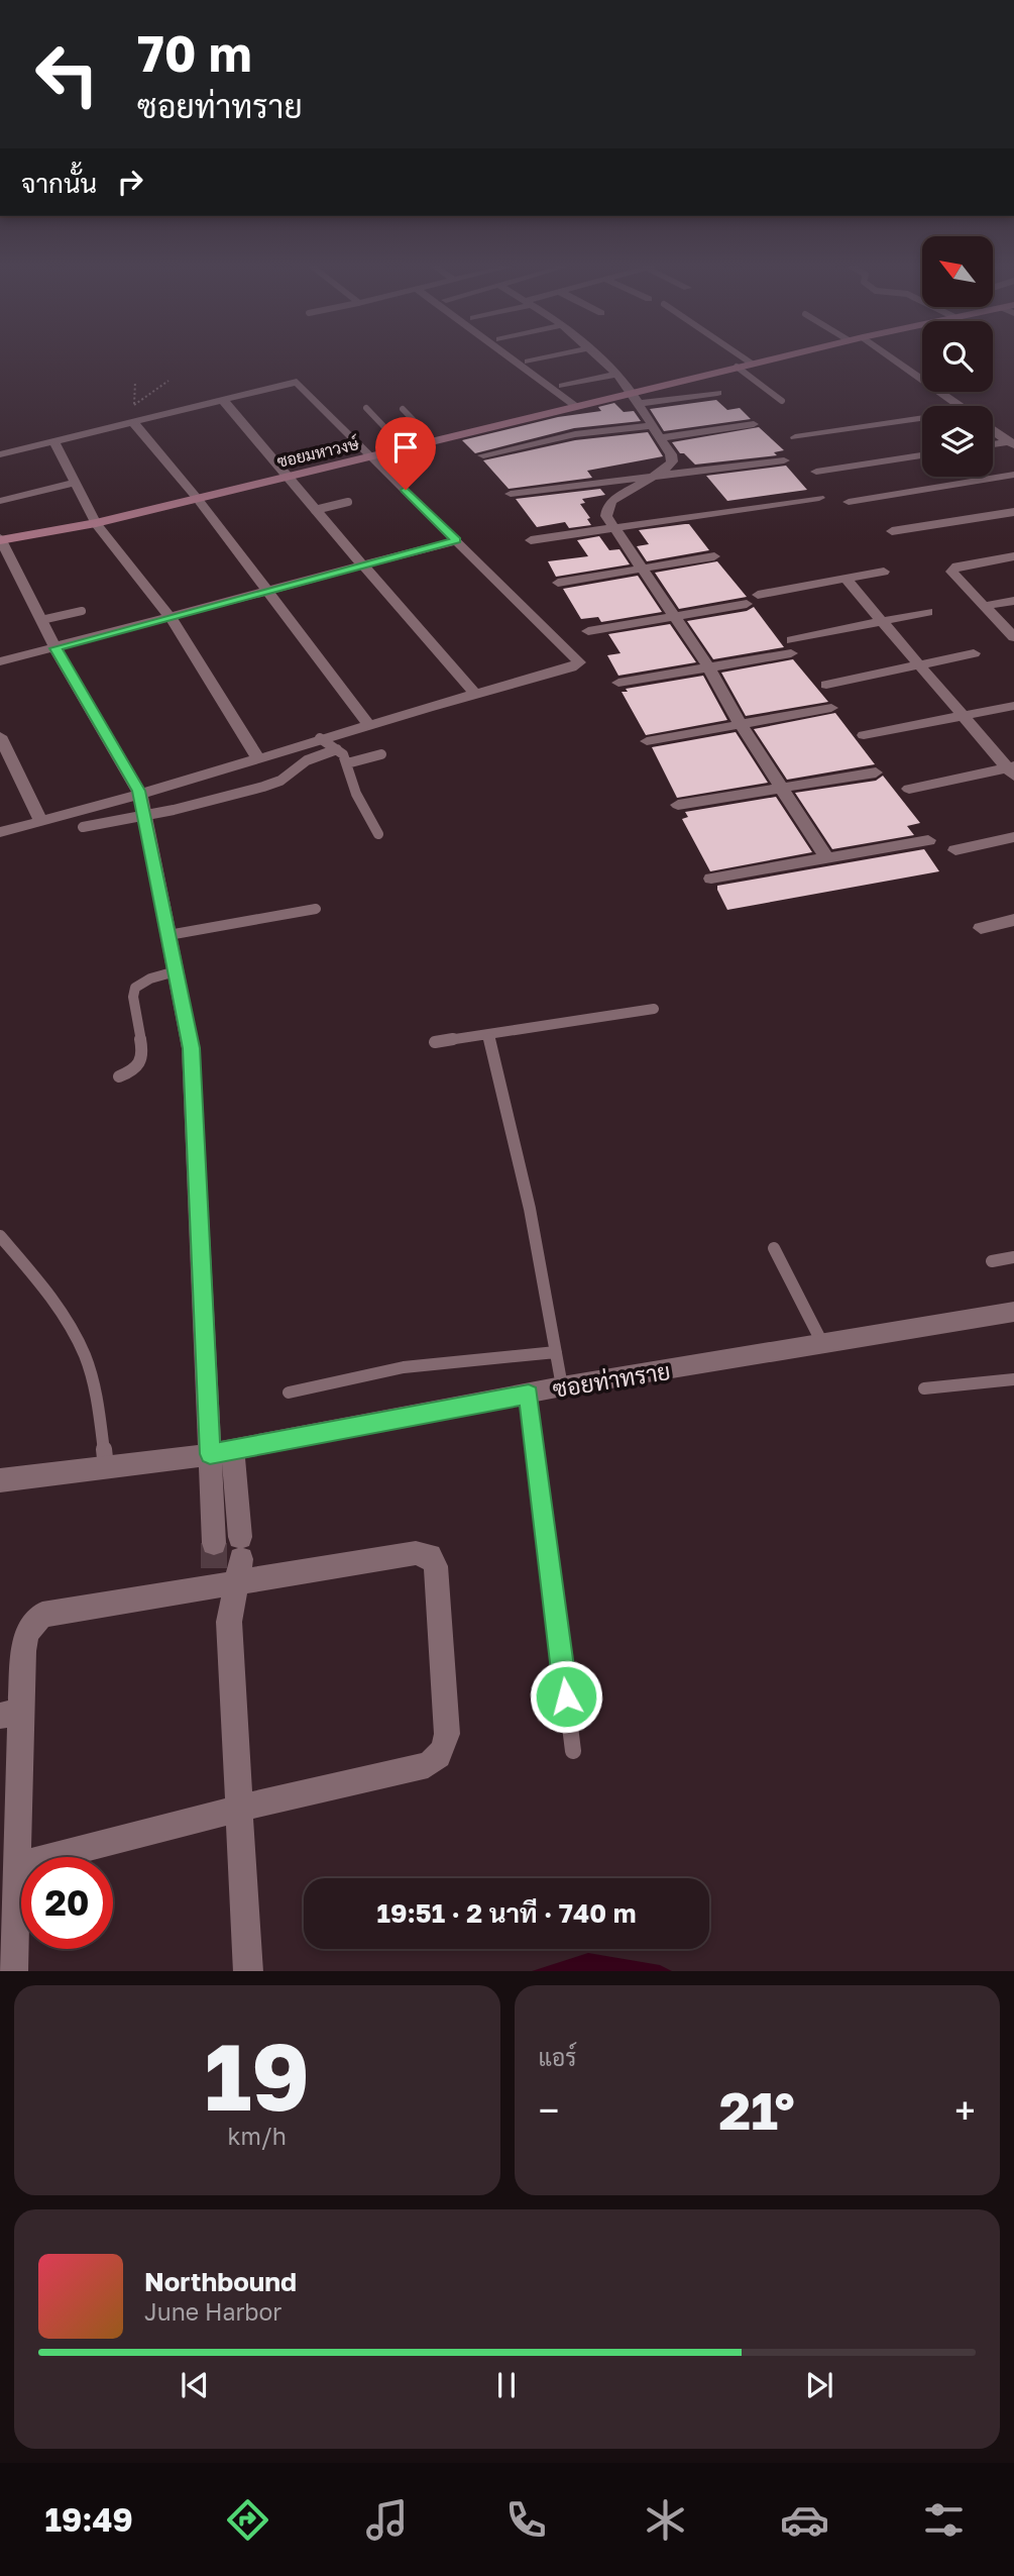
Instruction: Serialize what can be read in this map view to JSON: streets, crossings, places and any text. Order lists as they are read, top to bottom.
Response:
{
  "streets": {
    "street": ["ซอยมหาวงษ์", "ซอยท่าทราย"]
  },
  "north": "top left",
  "page": {
    "turn": ["70 m", "ซอยท่าทราย"],
    "then": "จากนั้น",
    "limit": "20",
    "trip": "19:51 · 2 นาที · 740 m",
    "tile": [
      ["19", "km/h"],
      "แอร์"
    ],
    "heat": ["−", "21°", "+"],
    "song": ["Northbound", "June Harbor"],
    "tabs": "19:49"
  }
}
